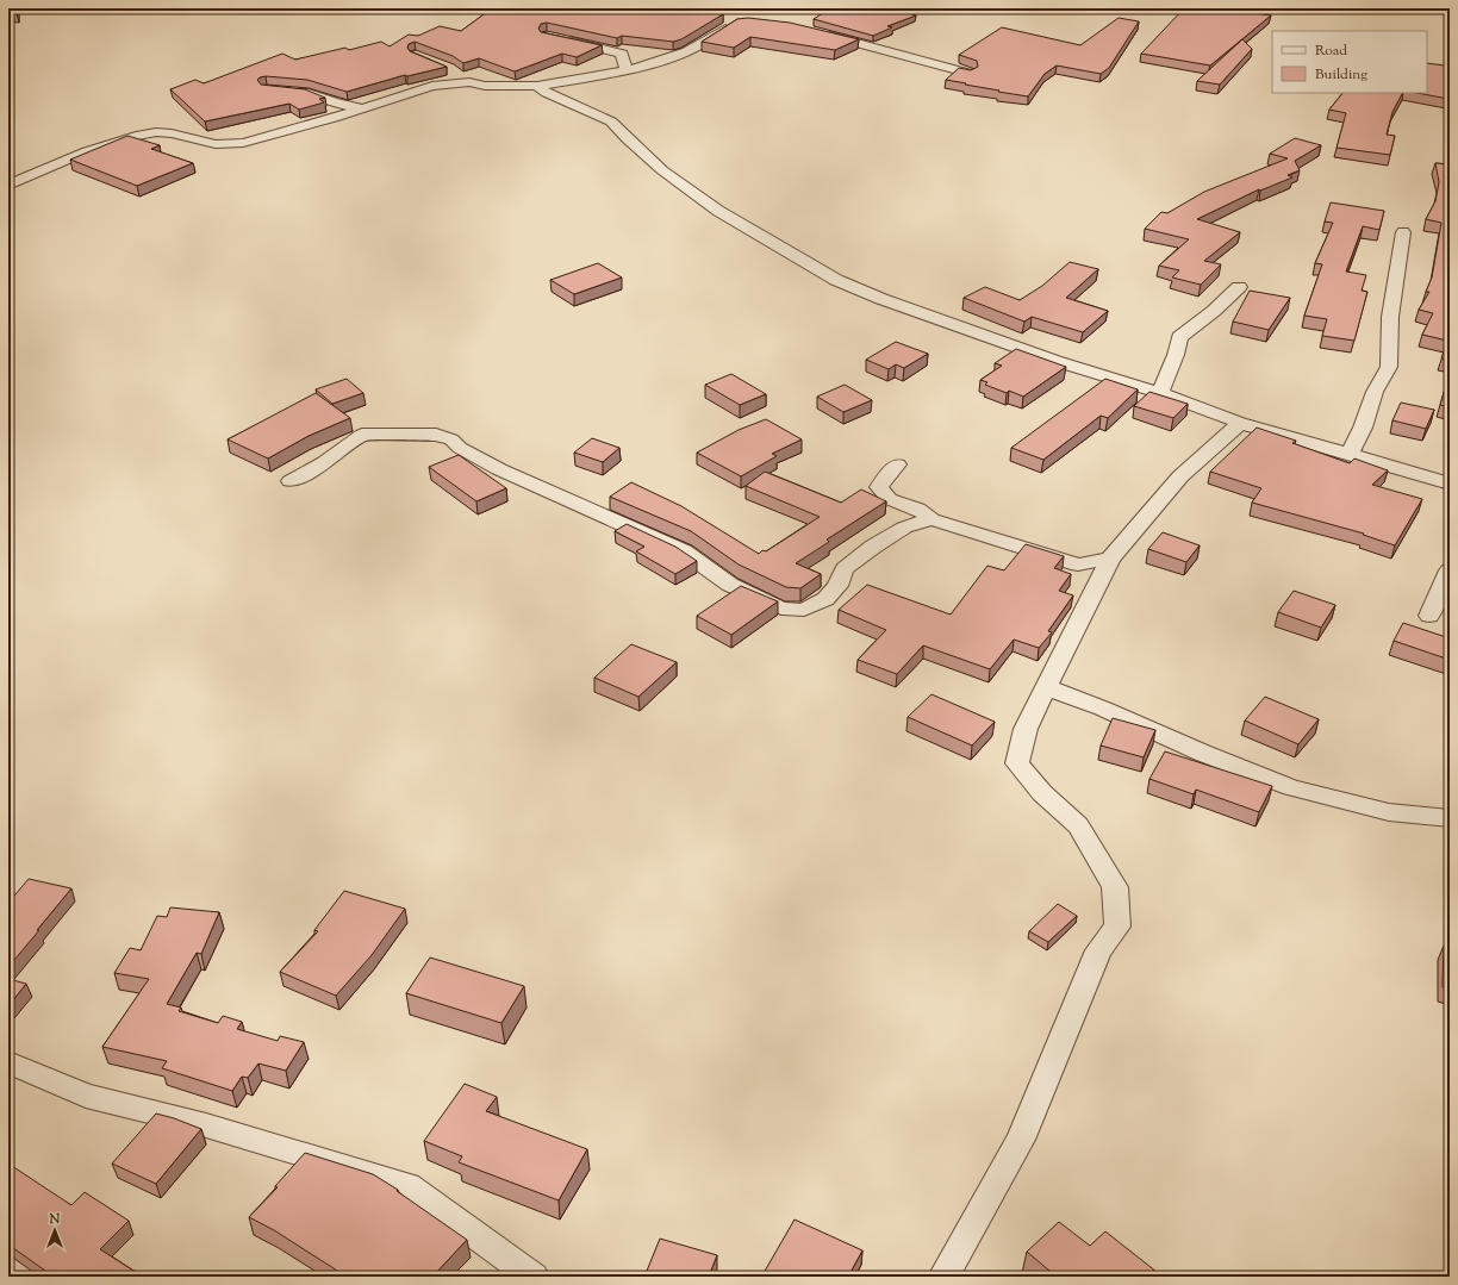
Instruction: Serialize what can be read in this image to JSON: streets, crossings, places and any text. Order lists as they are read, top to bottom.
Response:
{
  "legend": ["Road", "Building"],
  "north": "top"
}
